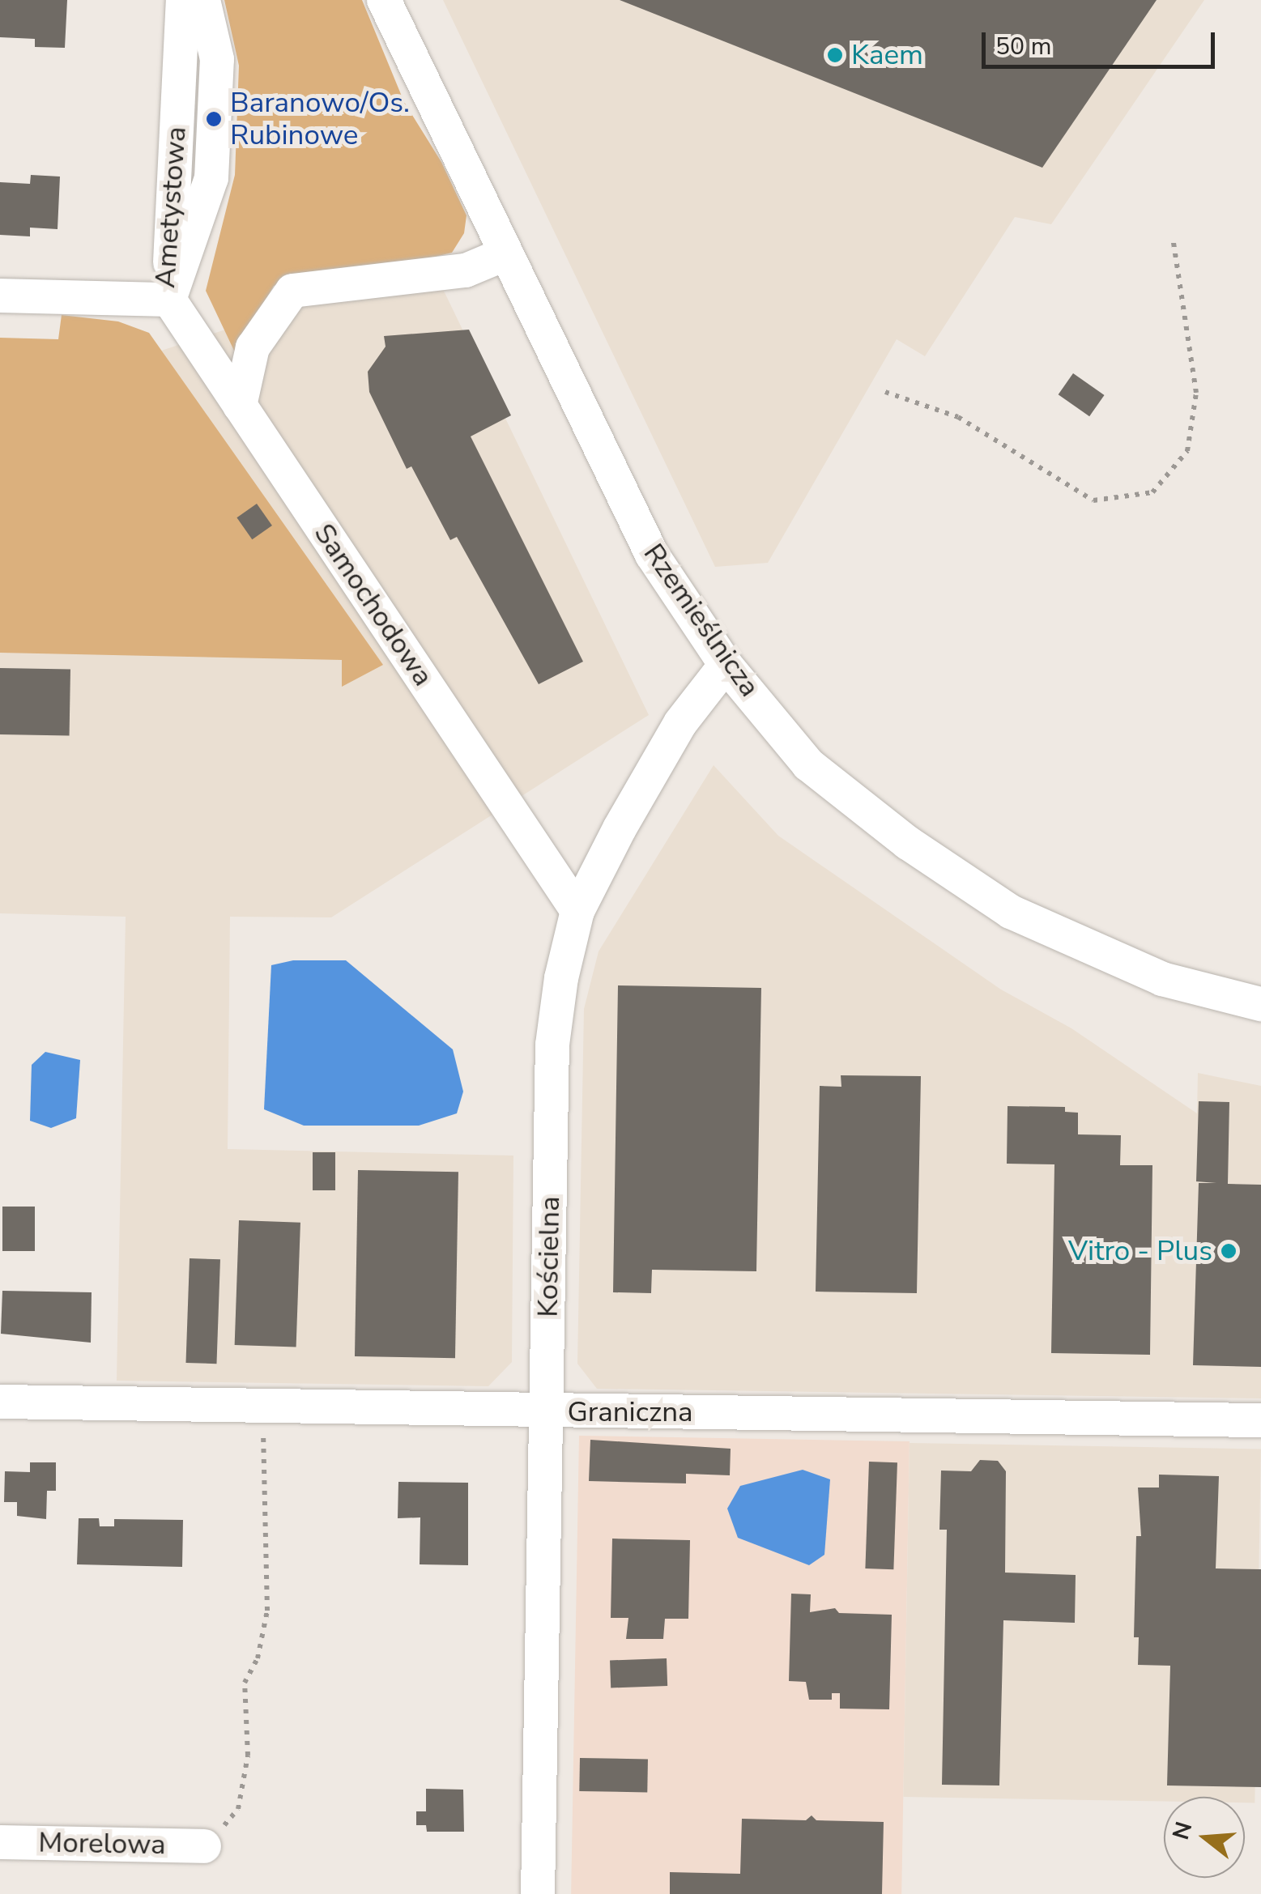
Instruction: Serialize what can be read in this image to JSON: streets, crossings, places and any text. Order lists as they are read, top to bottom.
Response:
{
  "streets": {
    "street": [
      "Ametystowa",
      "Samochodowa",
      "Rzemieślnicza",
      "Kościelna",
      "Graniczna",
      "Morelowa"
    ]
  },
  "crossings": [
    ["Ametystowa", "Samochodowa"],
    ["Samochodowa", "Kościelna"],
    ["Rzemieślnicza", "Kościelna"],
    ["Kościelna", "Graniczna"]
  ],
  "places": ["Kaem", "Baranowo/Os. Rubinowe", "Vitro - Plus"],
  "scale_bar": "50 m",
  "north": "left"
}
